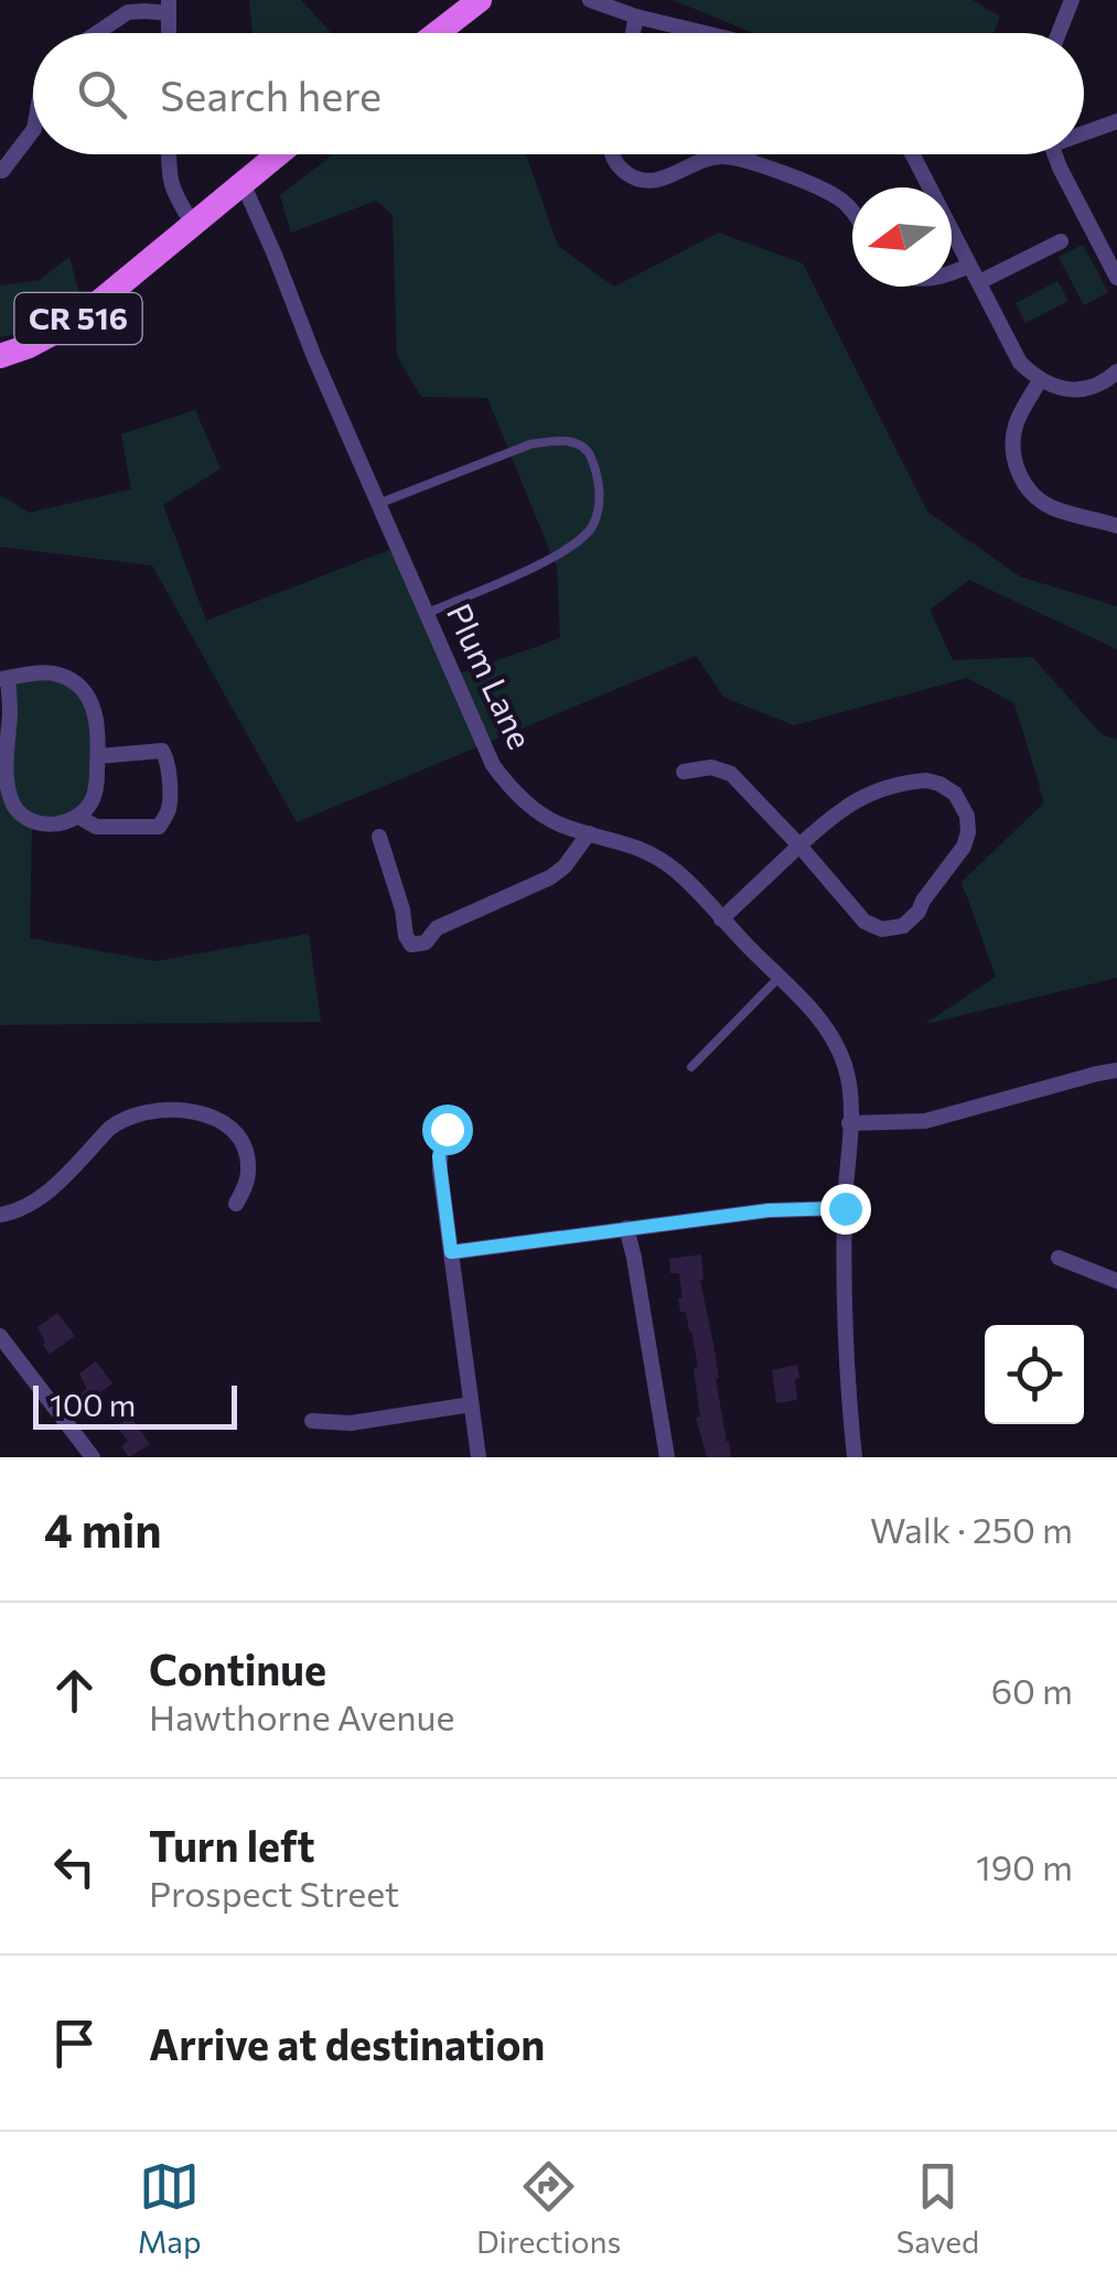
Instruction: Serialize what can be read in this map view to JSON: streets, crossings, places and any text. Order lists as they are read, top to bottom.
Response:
{
  "streets": {
    "main road": ["CR 516"],
    "street": ["Plum Lane"]
  },
  "crossings": [
    ["CR 516", "Plum Lane"]
  ],
  "scale_bar": "100 m",
  "north": "left",
  "page": {
    "search": "Search here",
    "scale": "100 m",
    "heading": ["4 min", "Walk · 250 m"],
    "list": [
      ["Continue", "Hawthorne Avenue", "60 m"],
      ["Turn left", "Prospect Street", "190 m"],
      "Arrive at destination"
    ],
    "nav": ["Map", "Directions", "Saved"]
  }
}
